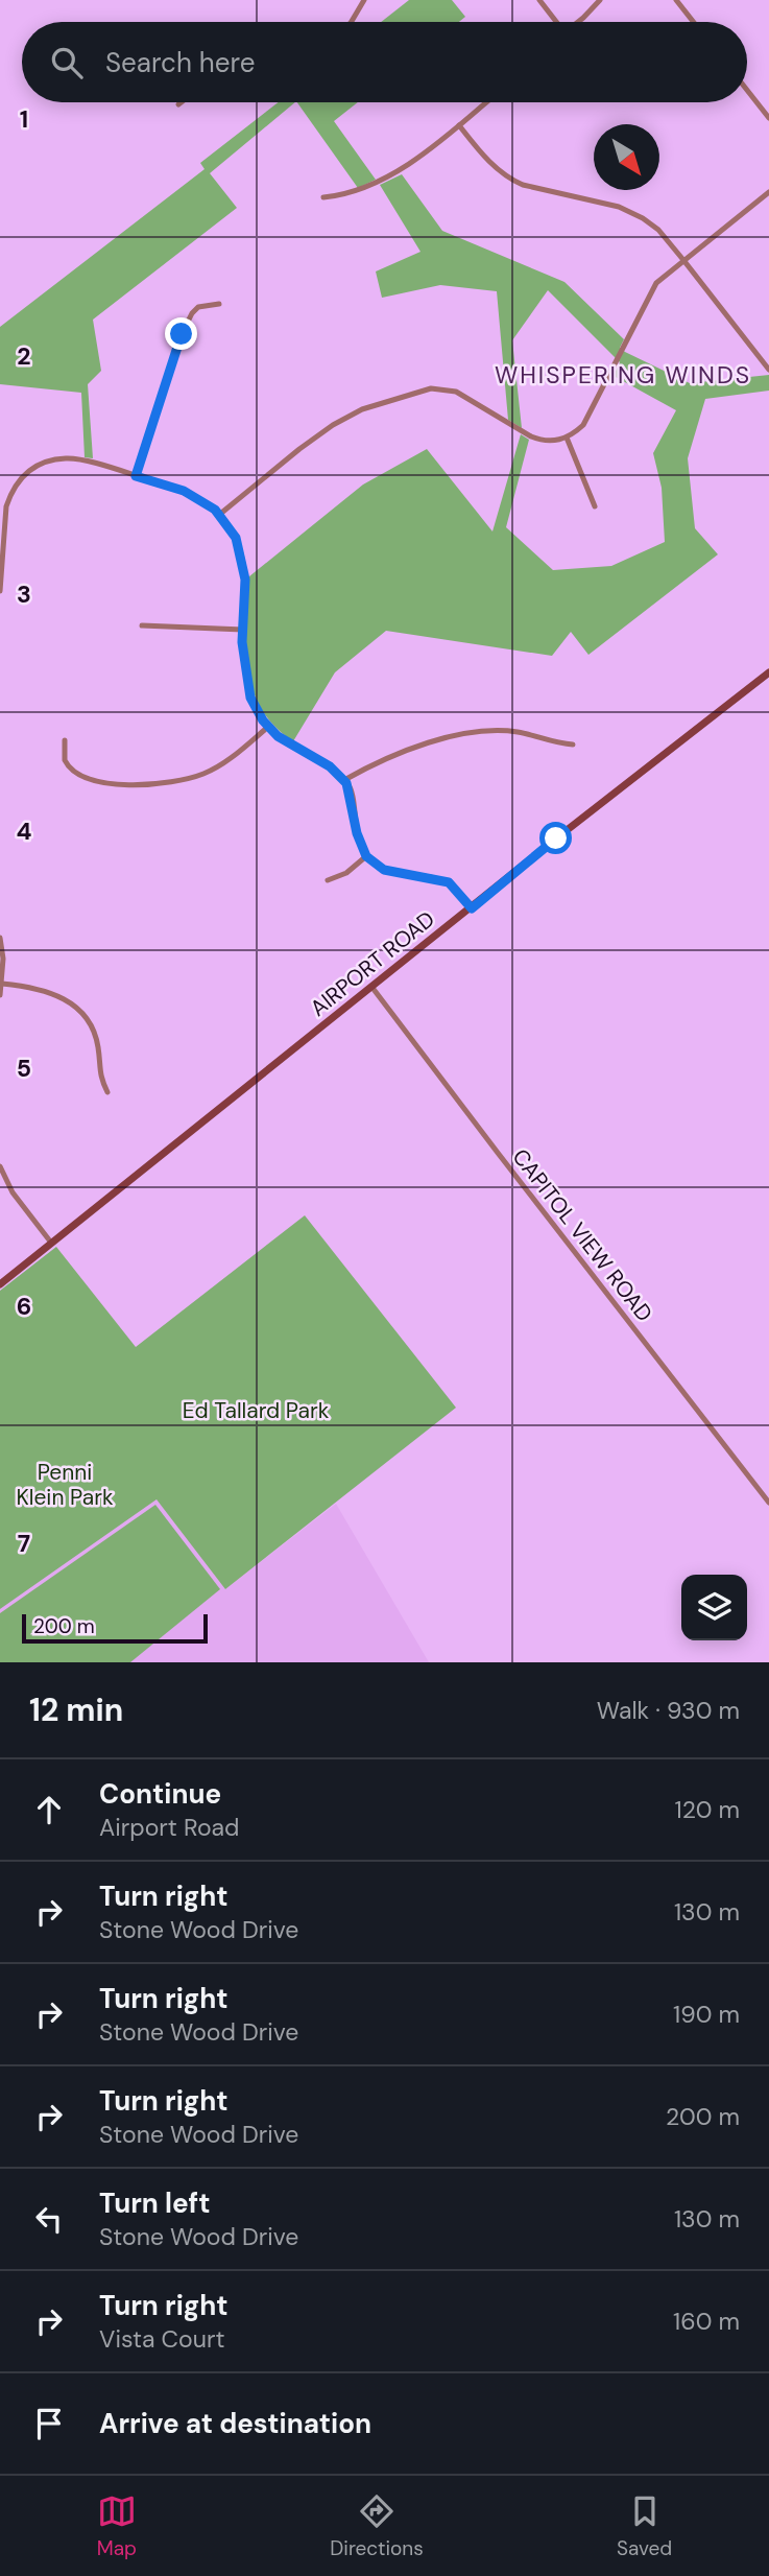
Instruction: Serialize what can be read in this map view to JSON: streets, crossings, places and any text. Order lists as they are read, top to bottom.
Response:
{
  "streets": {
    "street": ["AIRPORT ROAD", "CAPITOL VIEW ROAD"]
  },
  "crossings": [
    ["AIRPORT ROAD", "CAPITOL VIEW ROAD"]
  ],
  "districts": ["WHISPERING WINDS"],
  "parks": ["Ed Tallard Park", "Penni Klein Park"],
  "scale_bar": "200 m",
  "north": "bottom right",
  "page": {
    "search": "Search here",
    "scale": "200 m",
    "heading": ["12 min", "Walk · 930 m"],
    "list": [
      ["Continue", "Airport Road", "120 m"],
      ["Turn right", "Stone Wood Drive", "130 m"],
      ["Turn right", "Stone Wood Drive", "190 m"],
      ["Turn right", "Stone Wood Drive", "200 m"],
      ["Turn left", "Stone Wood Drive", "130 m"],
      ["Turn right", "Vista Court", "160 m"],
      "Arrive at destination"
    ],
    "nav": ["Map", "Directions", "Saved"]
  },
  "grid": {
    "rows": [
      "1",
      "2",
      "3",
      "4",
      "5",
      "6",
      "7"
    ]
  }
}
